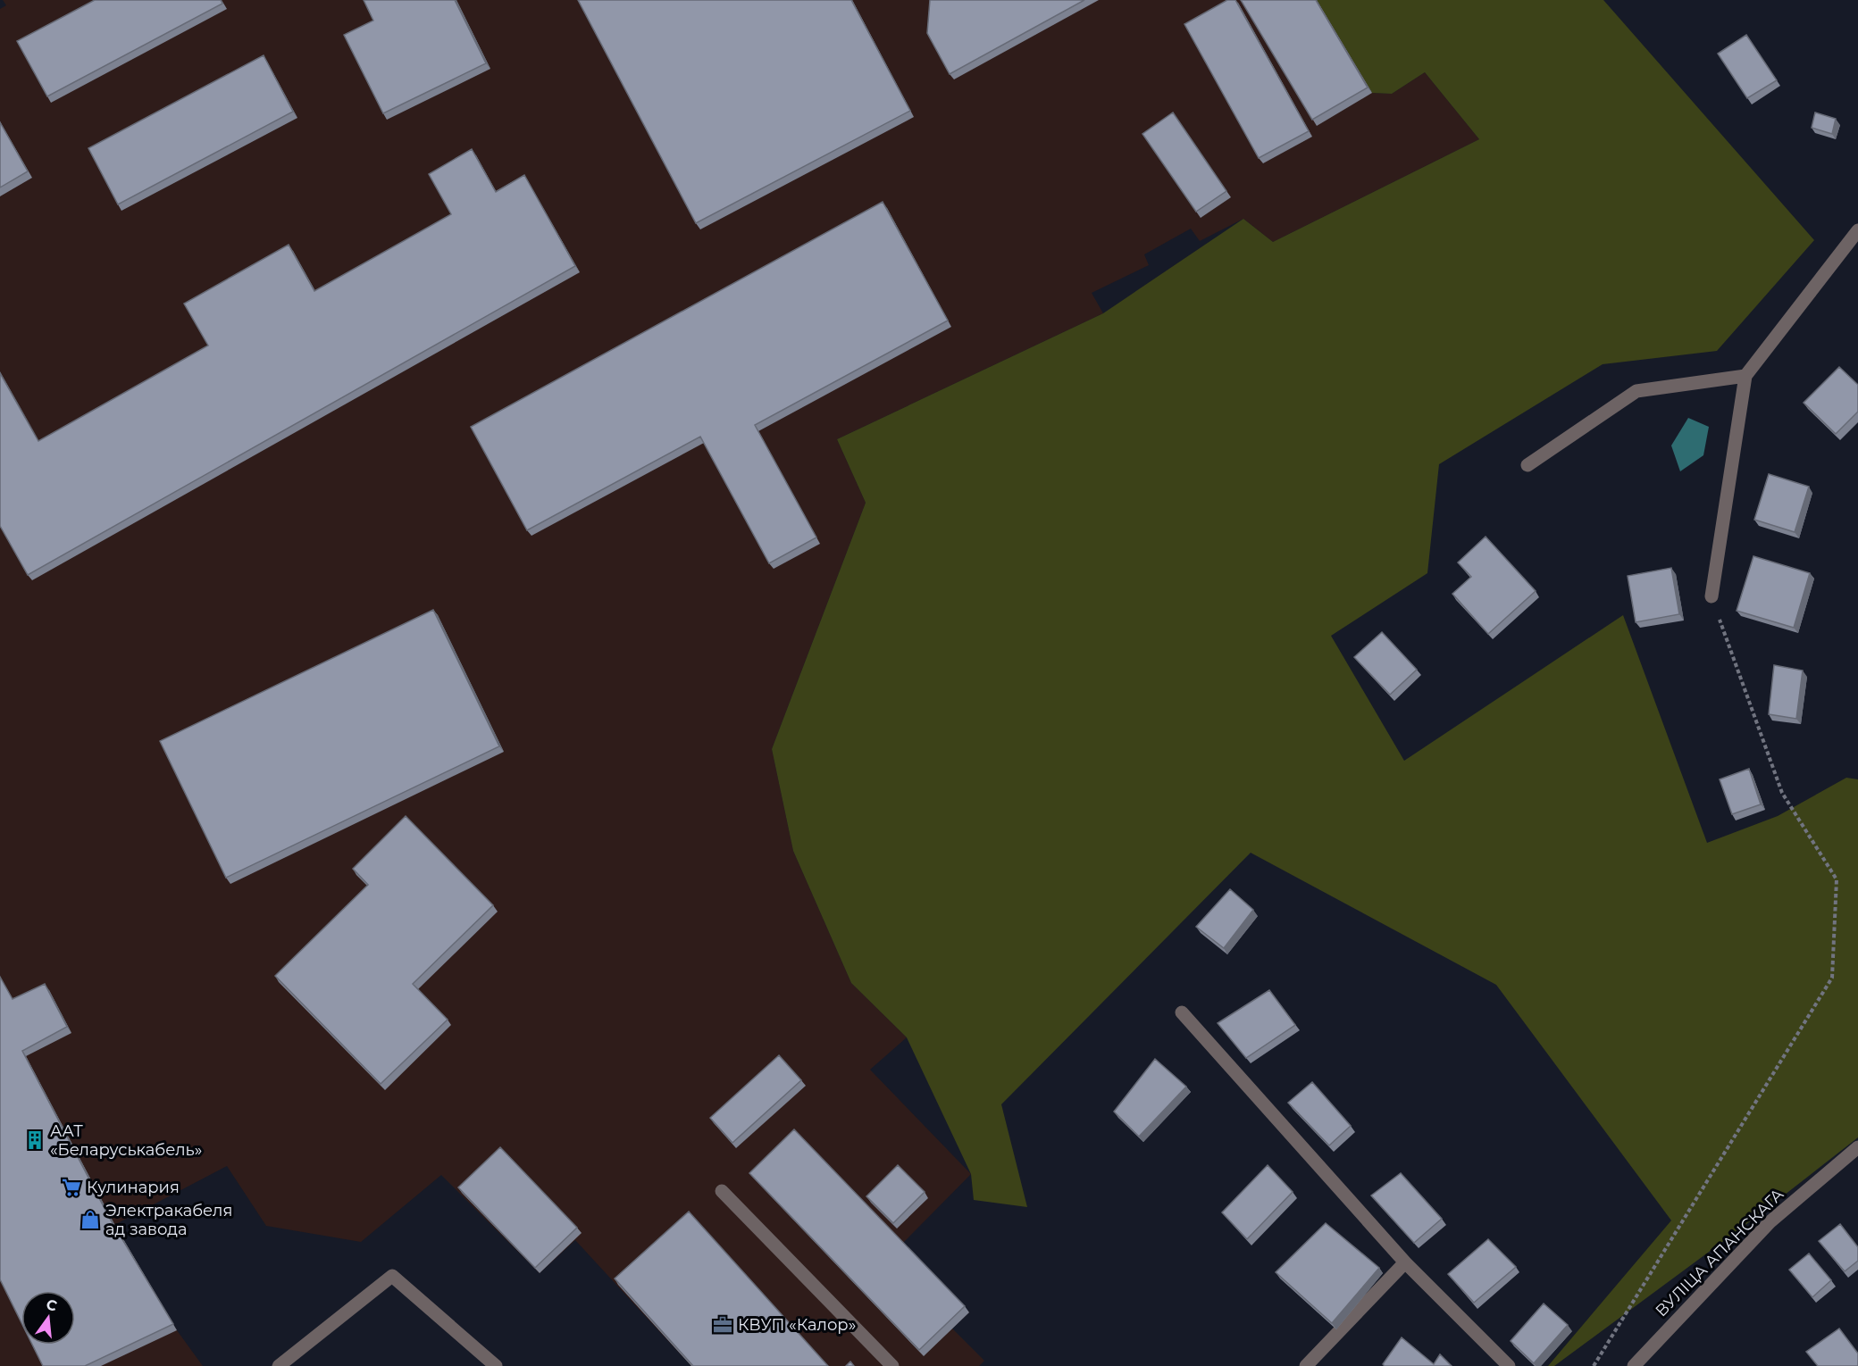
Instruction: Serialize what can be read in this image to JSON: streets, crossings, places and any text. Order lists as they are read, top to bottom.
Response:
{
  "streets": {
    "street": ["ВУЛІЦА АПАНСКАГА"]
  },
  "places": {
    "building": ["ААТ «Беларуськабель»"],
    "supermarket": ["Кулинария"],
    "shop": ["Электракабеля ад завода"],
    "office": ["КВУП «Калор»"]
  },
  "north": "top"
}
